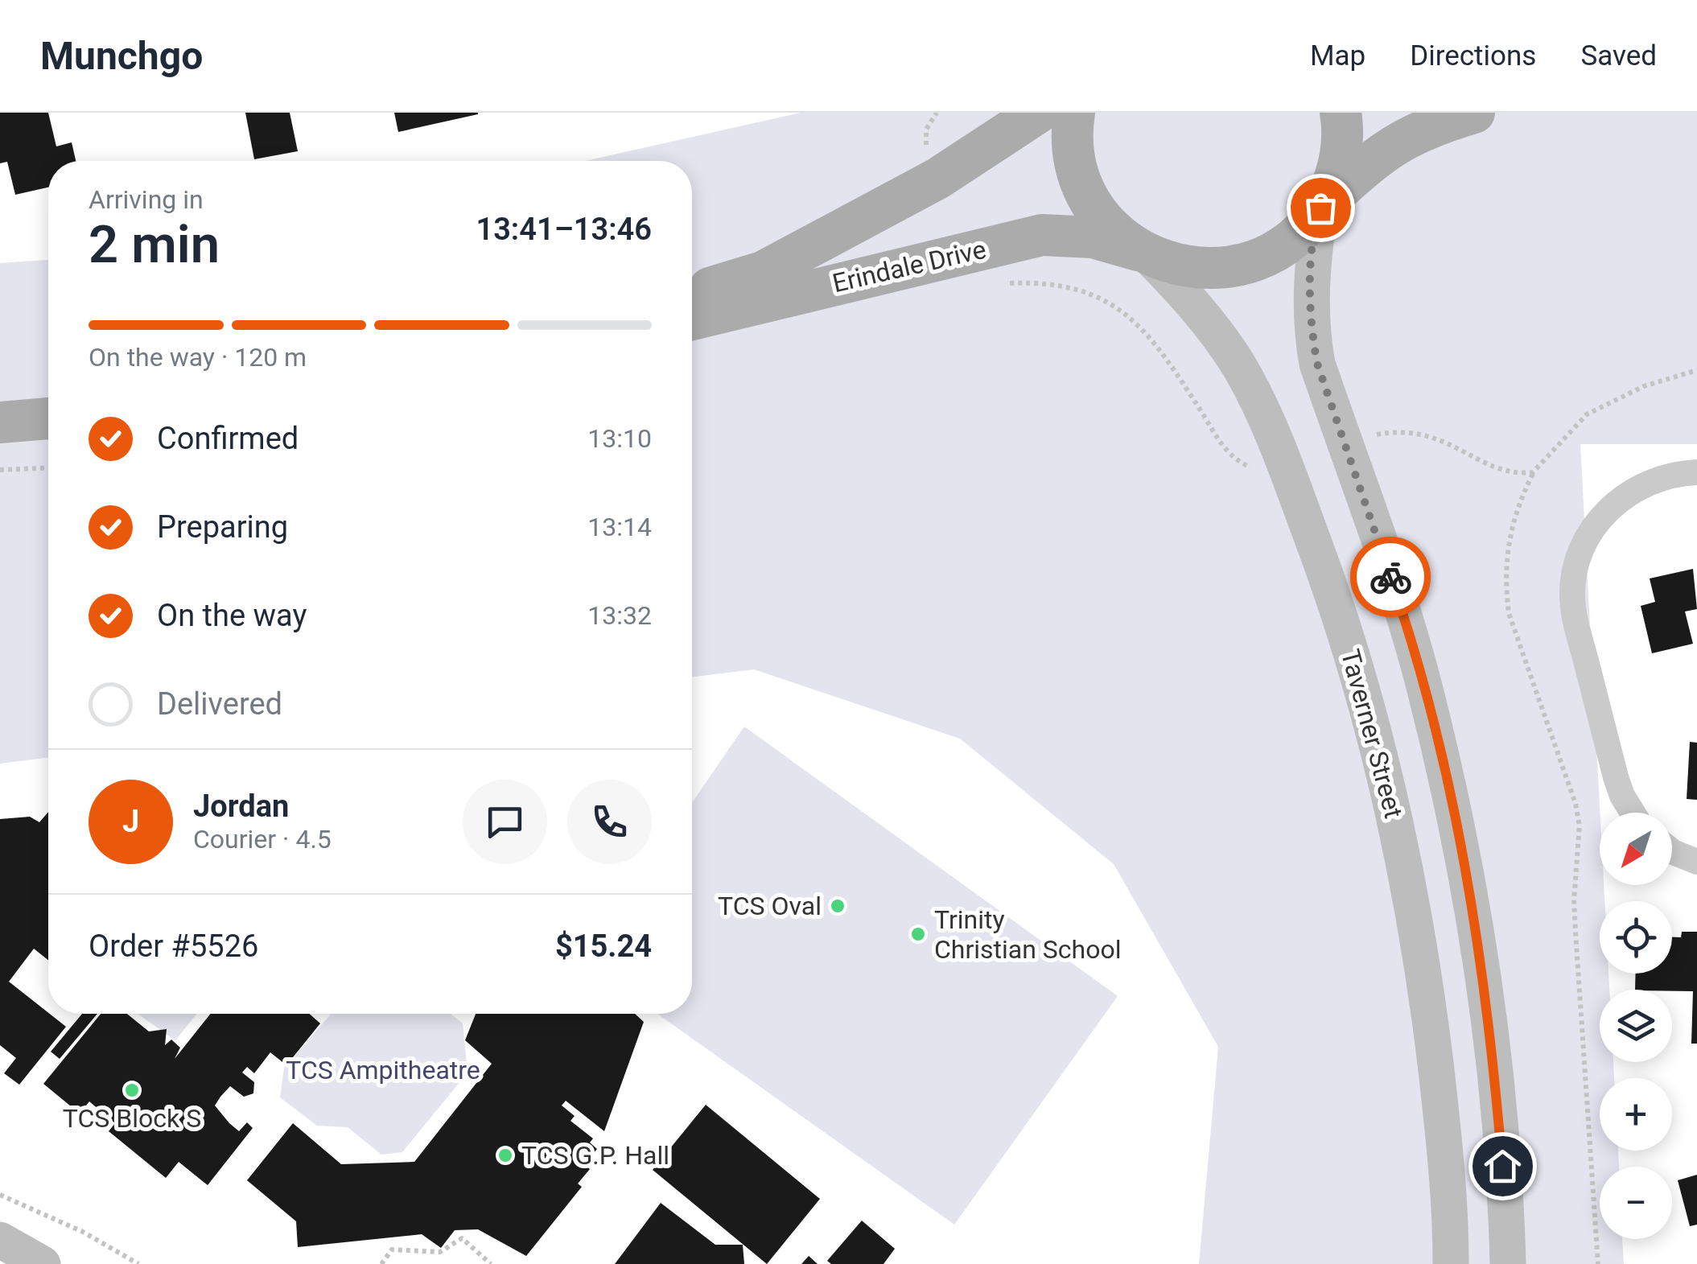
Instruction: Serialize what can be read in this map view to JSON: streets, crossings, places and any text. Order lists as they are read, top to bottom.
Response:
{
  "streets": {
    "main road": ["Erindale Drive", "Taverner Street"]
  },
  "crossings": [
    ["Erindale Drive", "Taverner Street"]
  ],
  "parks": ["TCS Ampitheatre"],
  "places": [
    "TCS Oval",
    "Trinity Christian School",
    "TCS Block S",
    "TCS G.P. Hall"
  ],
  "north": "bottom left",
  "page": {
    "header": "Munchgo",
    "nav": ["Map", "Directions", "Saved"],
    "heading": ["2 min", "Arriving in", "13:41–13:46"],
    "panel": [
      "Jordan",
      "Courier · 4.5",
      "Order #5526",
      "$15.24"
    ],
    "bar": "On the way · 120 m",
    "list": [
      ["Confirmed", "13:10"],
      ["Preparing", "13:14"],
      ["On the way", "13:32"],
      "Delivered"
    ],
    "round": "J",
    "map_buttons": ["+", "−"]
  }
}
